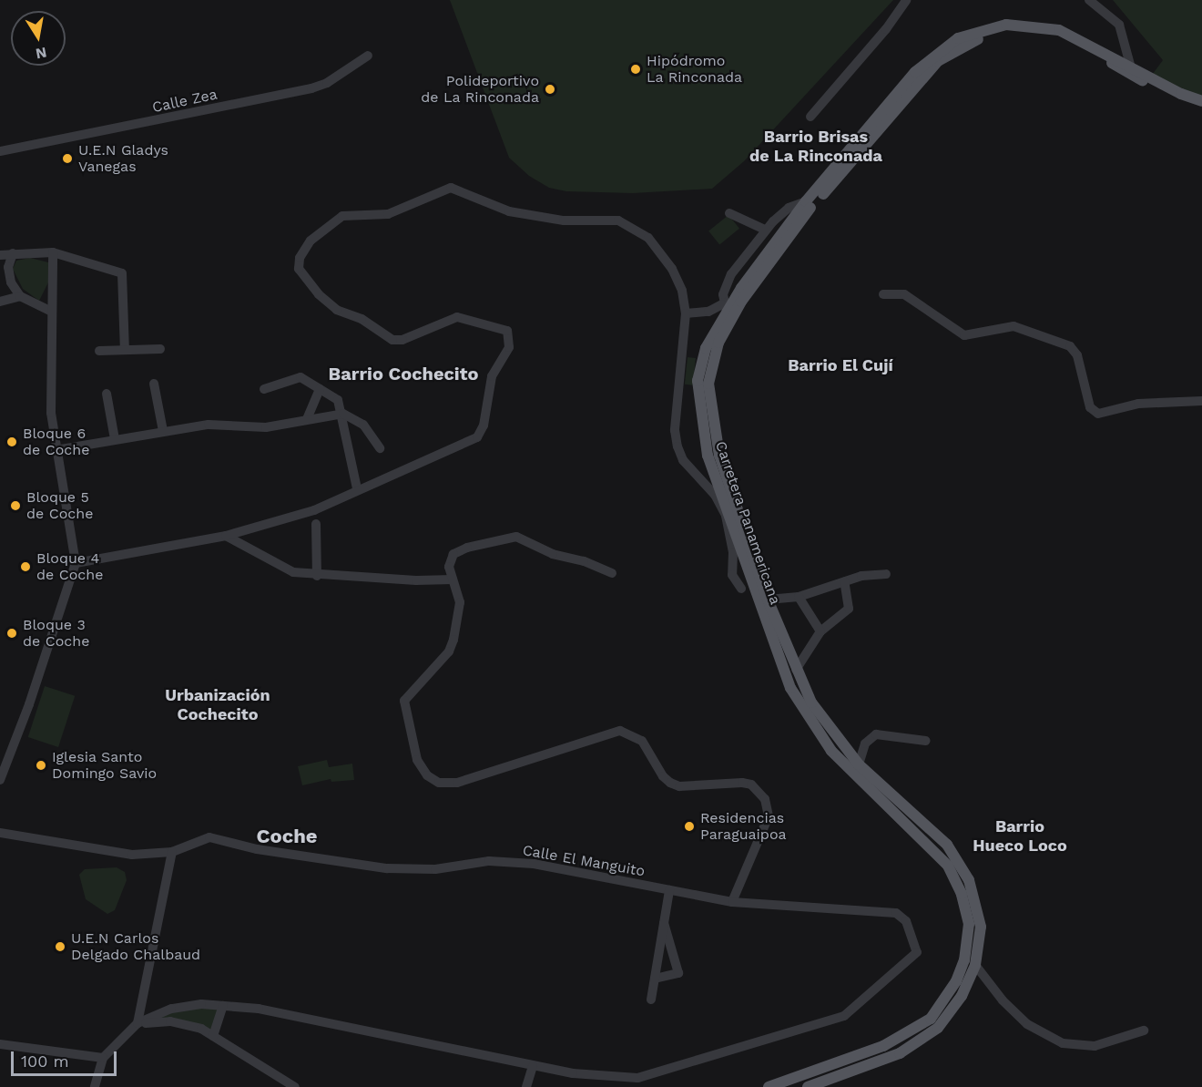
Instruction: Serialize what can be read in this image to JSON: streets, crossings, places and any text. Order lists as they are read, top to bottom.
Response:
{
  "streets": {
    "main road": ["Carretera Panamericana"],
    "street": ["Calle Zea", "Calle El Manguito"]
  },
  "districts": [
    "Barrio Brisas de La Rinconada",
    "Barrio El Cují",
    "Barrio Cochecito",
    "Urbanización Cochecito",
    "Barrio Hueco Loco",
    "Coche"
  ],
  "places": [
    "Hipódromo La Rinconada",
    "Polideportivo de La Rinconada",
    "U.E.N Gladys Vanegas",
    "Bloque 6 de Coche",
    "Bloque 5 de Coche",
    "Bloque 4 de Coche",
    "Bloque 3 de Coche",
    "Iglesia Santo Domingo Savio",
    "Residencias Paraguaipoa",
    "U.E.N Carlos Delgado Chalbaud"
  ],
  "scale_bar": "100 m",
  "north": "bottom"
}
